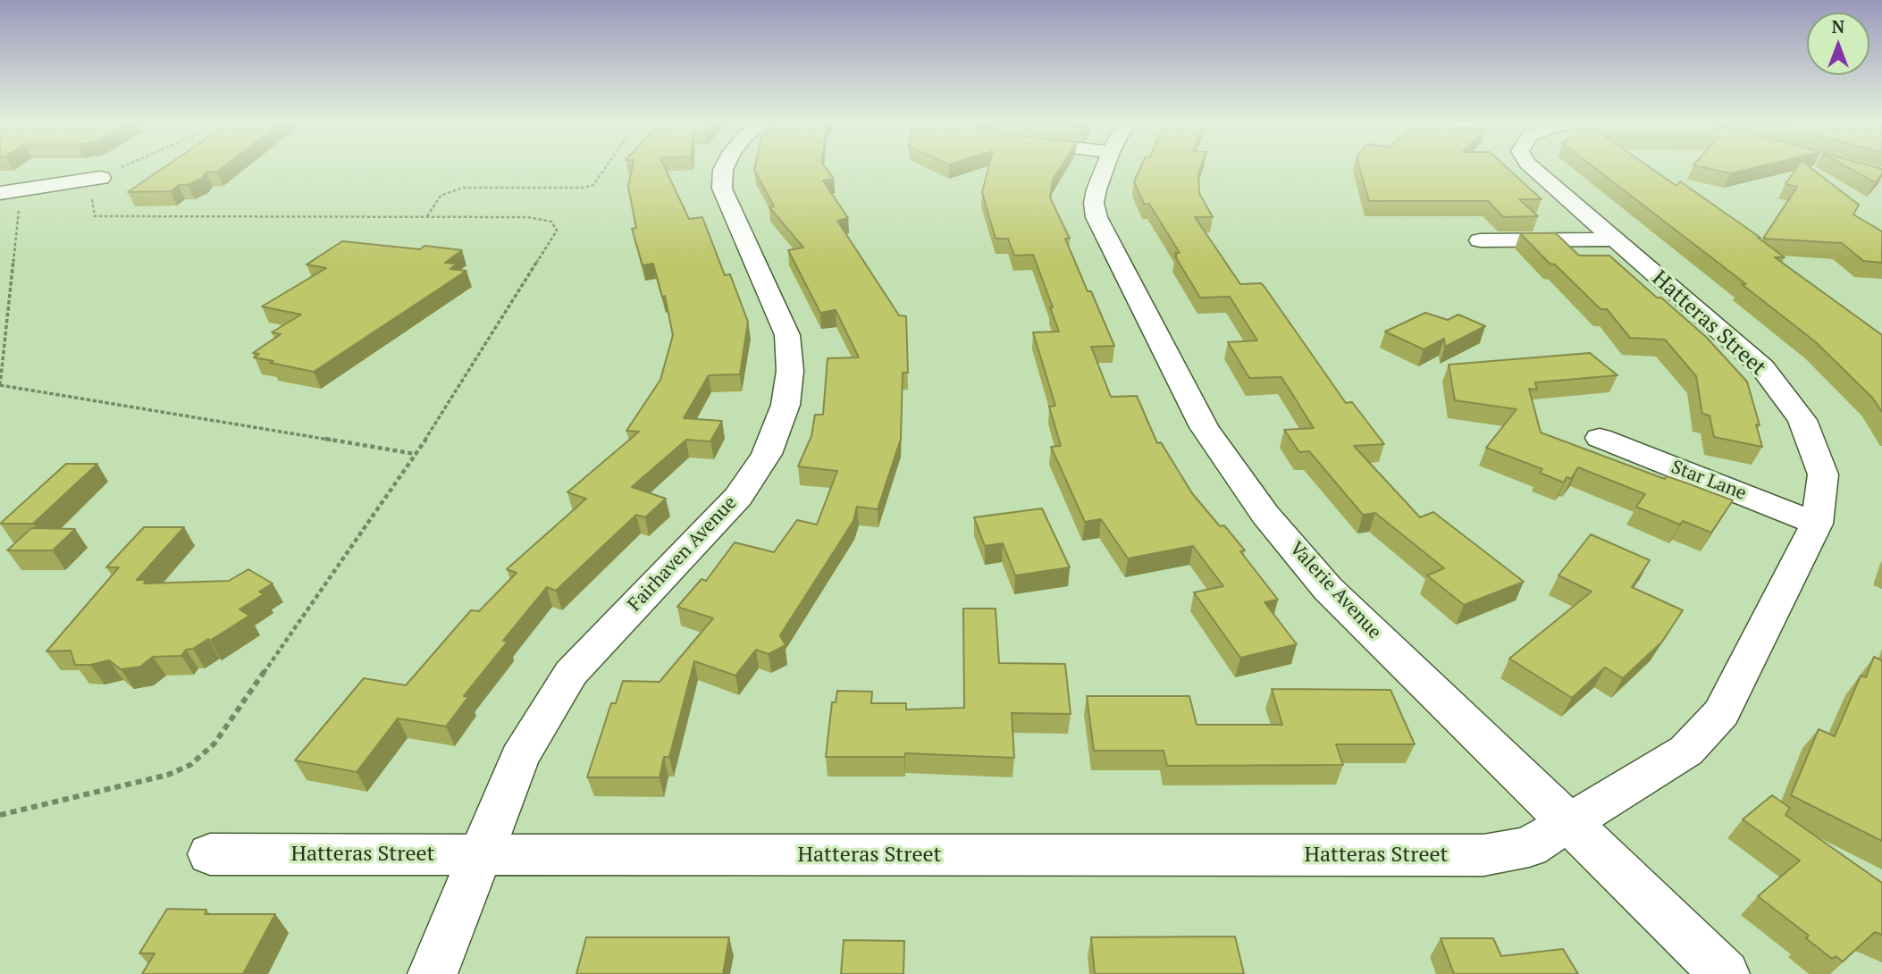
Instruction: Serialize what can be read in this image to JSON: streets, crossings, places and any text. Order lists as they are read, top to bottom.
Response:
{
  "streets": {
    "street": [
      "Hatteras Street",
      "Star Lane",
      "Fairhaven Avenue",
      "Valerie Avenue"
    ]
  },
  "crossings": [
    ["Hatteras Street", "Star Lane"],
    ["Hatteras Street", "Fairhaven Avenue"],
    ["Hatteras Street", "Valerie Avenue"]
  ],
  "north": "top"
}
